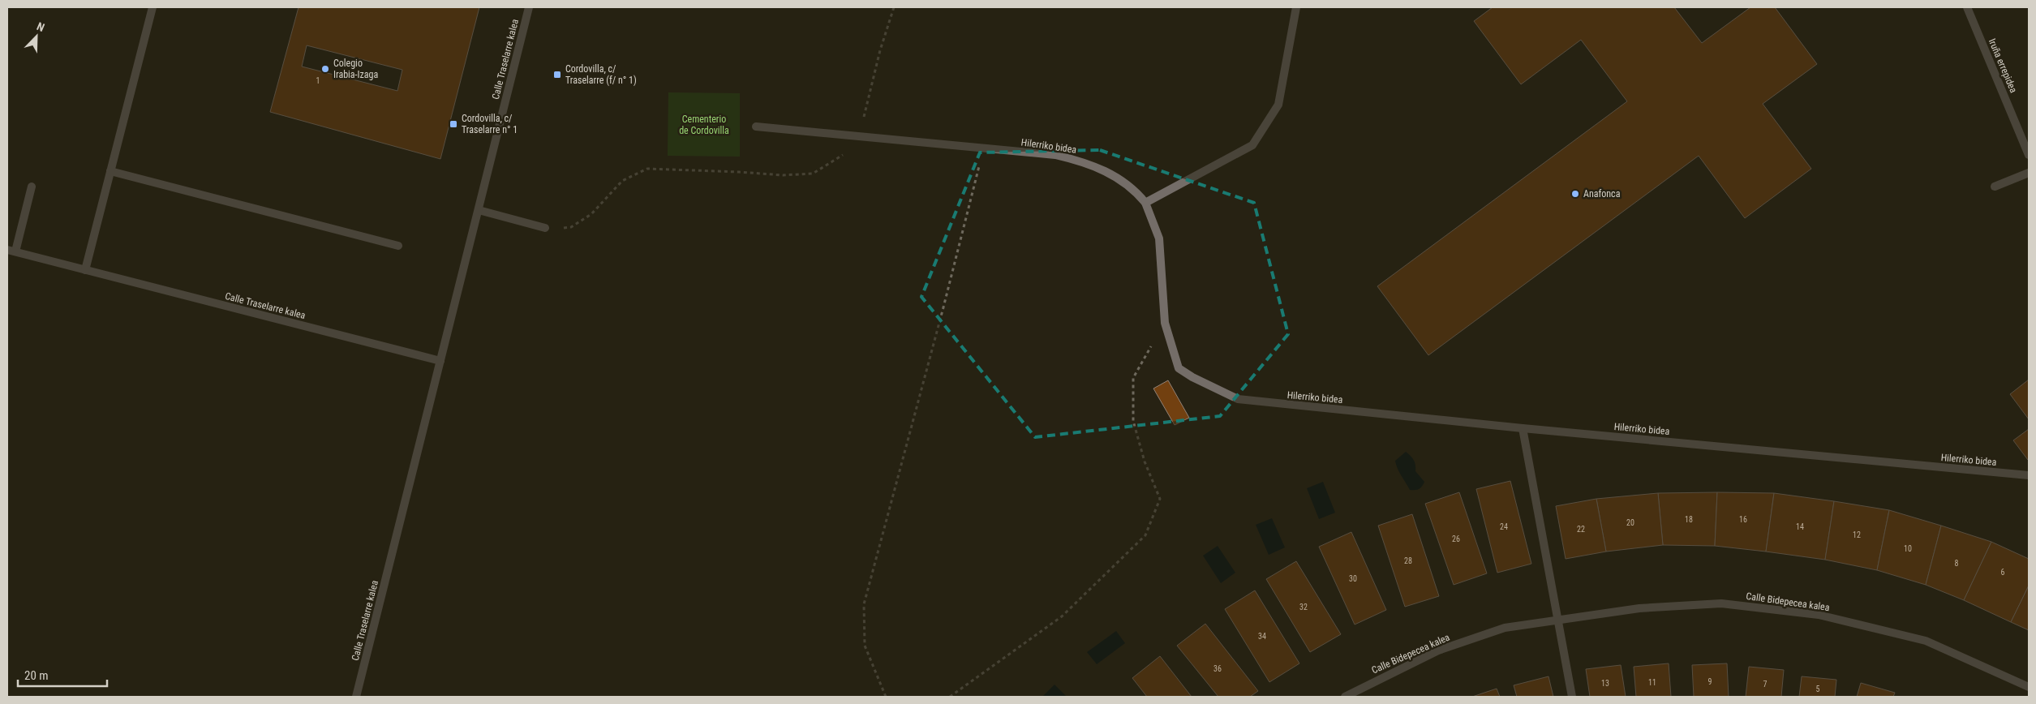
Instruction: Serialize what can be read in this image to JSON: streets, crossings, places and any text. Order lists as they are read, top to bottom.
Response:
{
  "streets": {
    "street": [
      "Calle Traselarre kalea",
      "Iruña errepidea",
      "Hilerriko bidea",
      "Calle Bidepecea kalea"
    ]
  },
  "parks": ["Cementerio de Cordovilla"],
  "places": {
    "other": ["Colegio Irabia-Izaga", "Anafonca"],
    "transit": ["Cordovilla, c/ Traselarre (f/ n° 1)", "Cordovilla, c/ Traselarre n° 1"]
  },
  "house_numbers": [
    "1",
    "18",
    "16",
    "20",
    "24",
    "14",
    "22",
    "12",
    "26",
    "10",
    "28",
    "8",
    "6",
    "30",
    "32",
    "34",
    "36",
    "9",
    "11",
    "13",
    "7",
    "5"
  ],
  "scale_bar": "20 m",
  "north": "top right"
}
